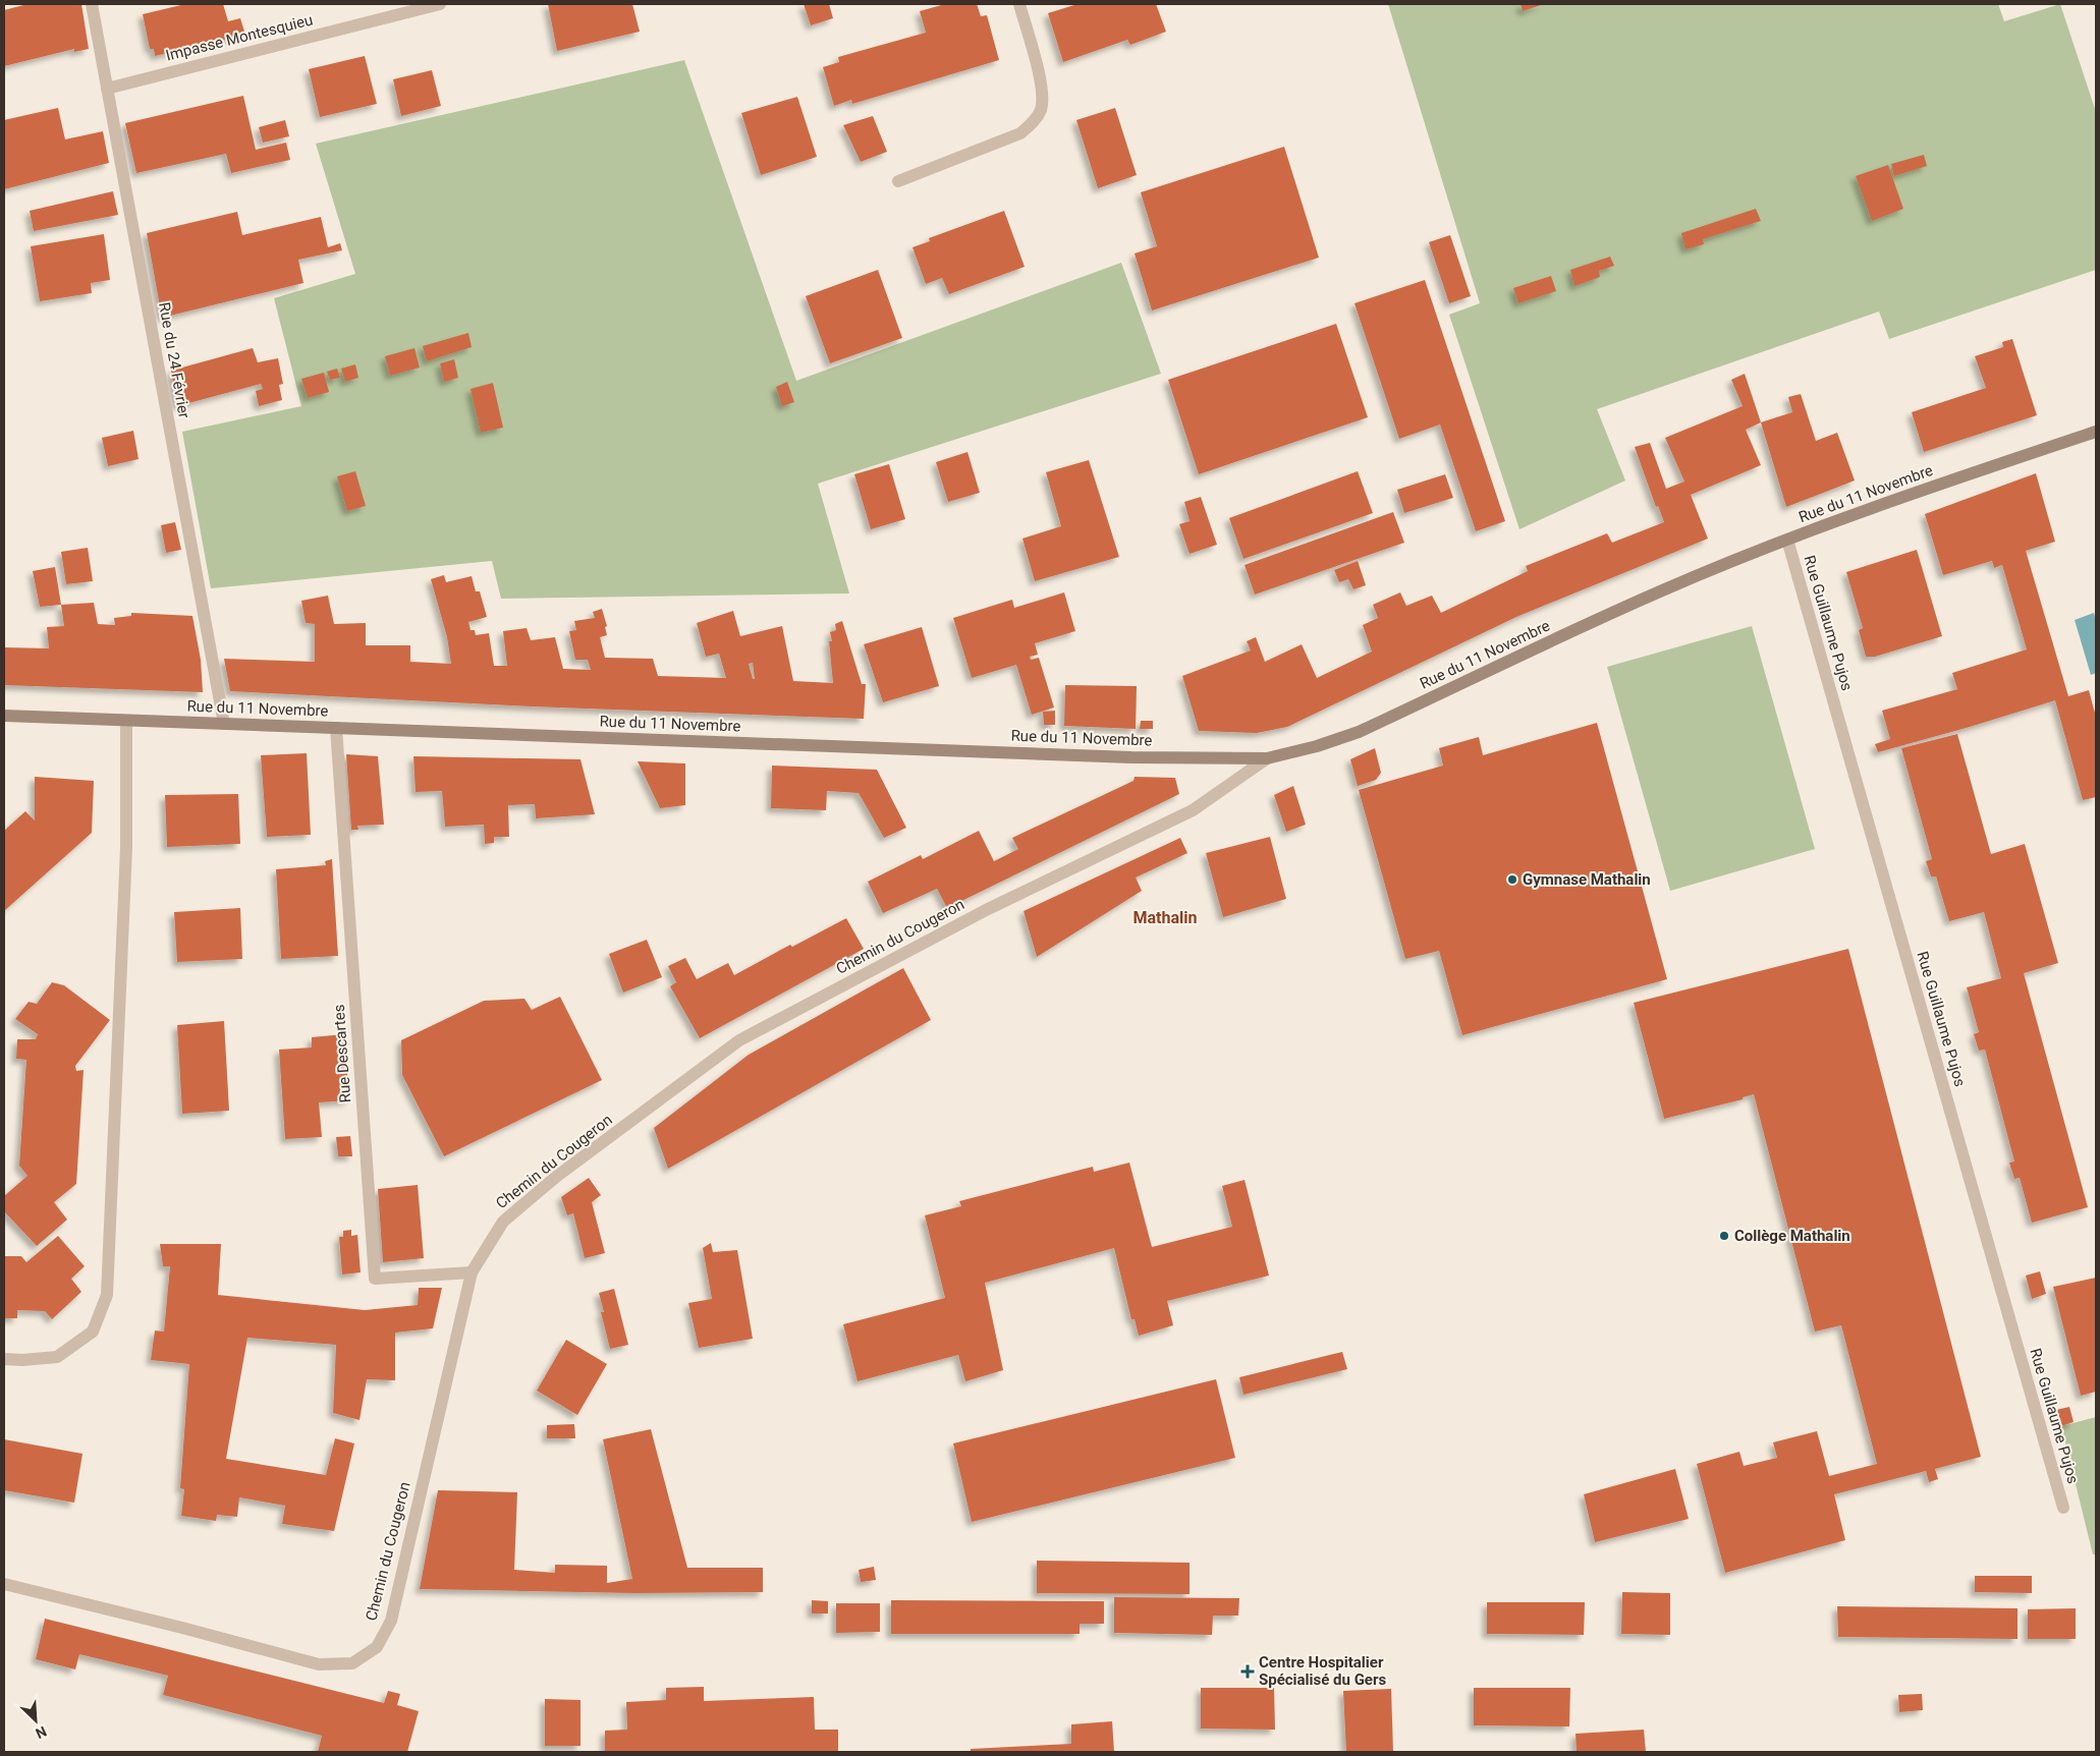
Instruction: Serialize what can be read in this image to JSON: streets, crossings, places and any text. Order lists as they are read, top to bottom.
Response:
{
  "streets": {
    "main road": ["Rue du 11 Novembre"],
    "street": [
      "Impasse Montesquieu",
      "Rue du 24 Février",
      "Rue Guillaume Pujos",
      "Chemin du Cougeron",
      "Rue Descartes"
    ]
  },
  "crossings": [
    ["Impasse Montesquieu", "Rue du 24 Février"],
    ["Rue du 24 Février", "Rue du 11 Novembre"],
    ["Rue du 11 Novembre", "Rue Guillaume Pujos"],
    ["Rue du 11 Novembre", "Chemin du Cougeron"],
    ["Rue du 11 Novembre", "Rue Descartes"],
    ["Chemin du Cougeron", "Rue Descartes"]
  ],
  "districts": ["Mathalin"],
  "places": {
    "other": ["Gymnase Mathalin", "Collège Mathalin"],
    "health": ["Centre Hospitalier Spécialisé du Gers"]
  },
  "north": "bottom right"
}
